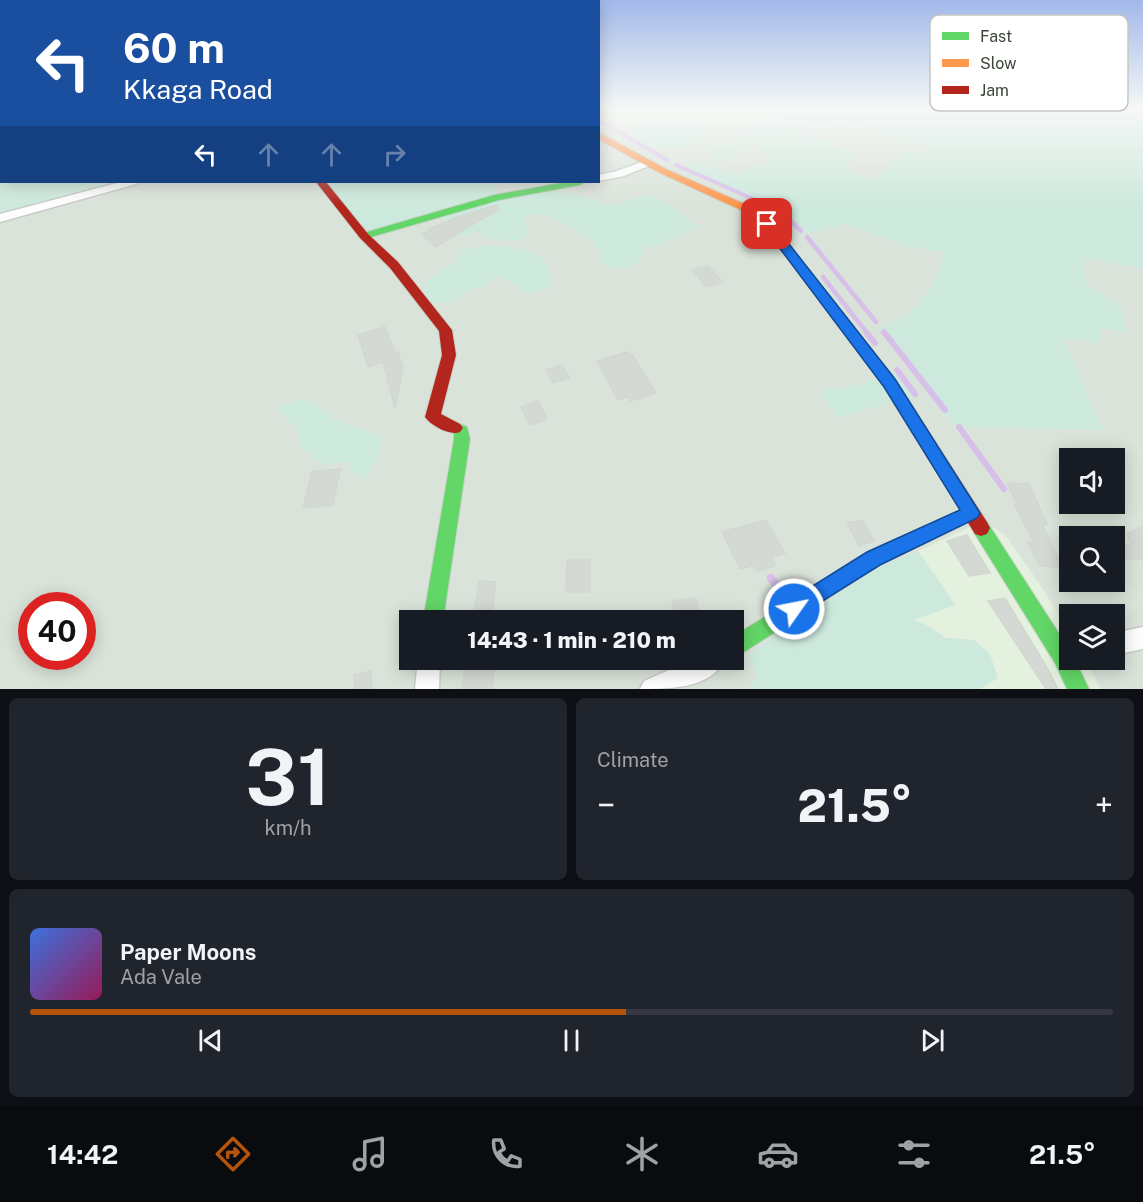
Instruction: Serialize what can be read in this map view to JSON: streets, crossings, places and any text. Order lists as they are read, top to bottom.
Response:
{
  "legend": ["Fast", "Slow", "Jam"],
  "page": {
    "turn": ["60 m", "Kkaga Road"],
    "limit": "40",
    "trip": "14:43 · 1 min · 210 m",
    "tile": [
      ["31", "km/h"],
      "Climate"
    ],
    "heat": ["−", "21.5°", "+"],
    "song": ["Paper Moons", "Ada Vale"],
    "tabs": ["14:42", "21.5°"]
  }
}
